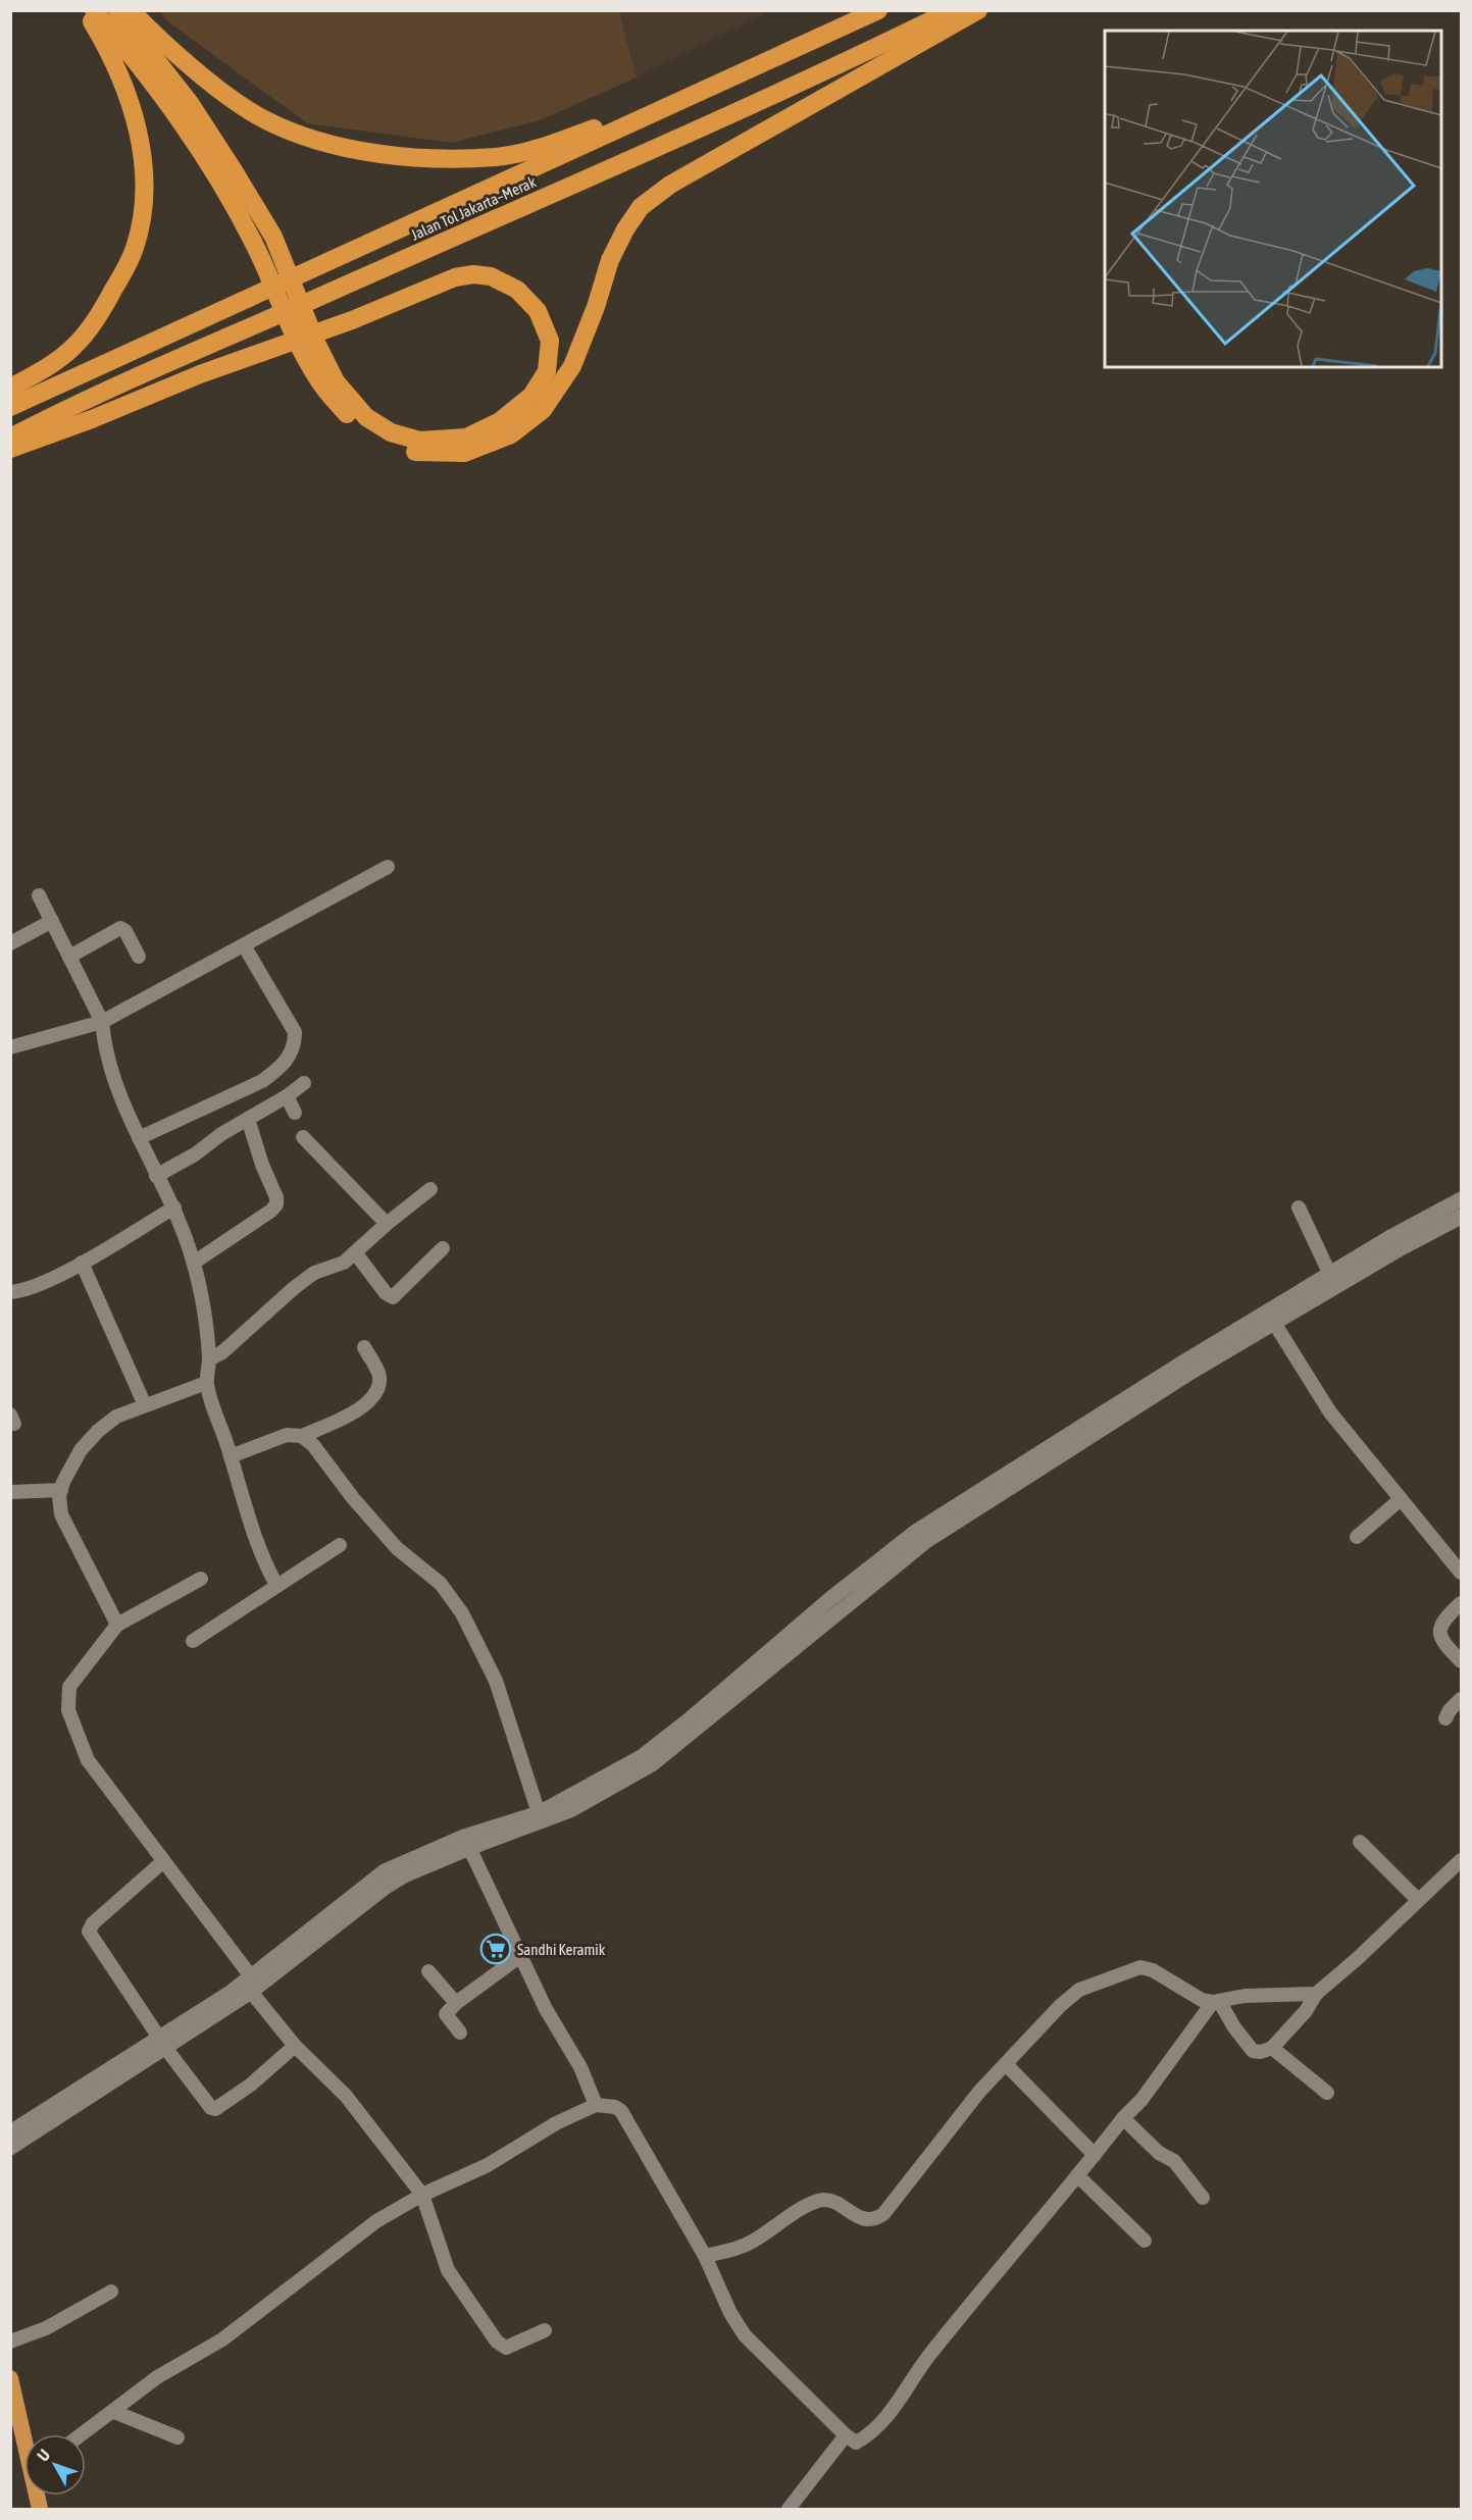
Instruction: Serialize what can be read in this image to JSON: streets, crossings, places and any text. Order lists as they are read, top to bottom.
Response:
{
  "streets": {
    "highway": ["Jalan Tol Jakarta–Merak"]
  },
  "places": {
    "supermarket": ["Sandhi Keramik"]
  },
  "north": "top left"
}
